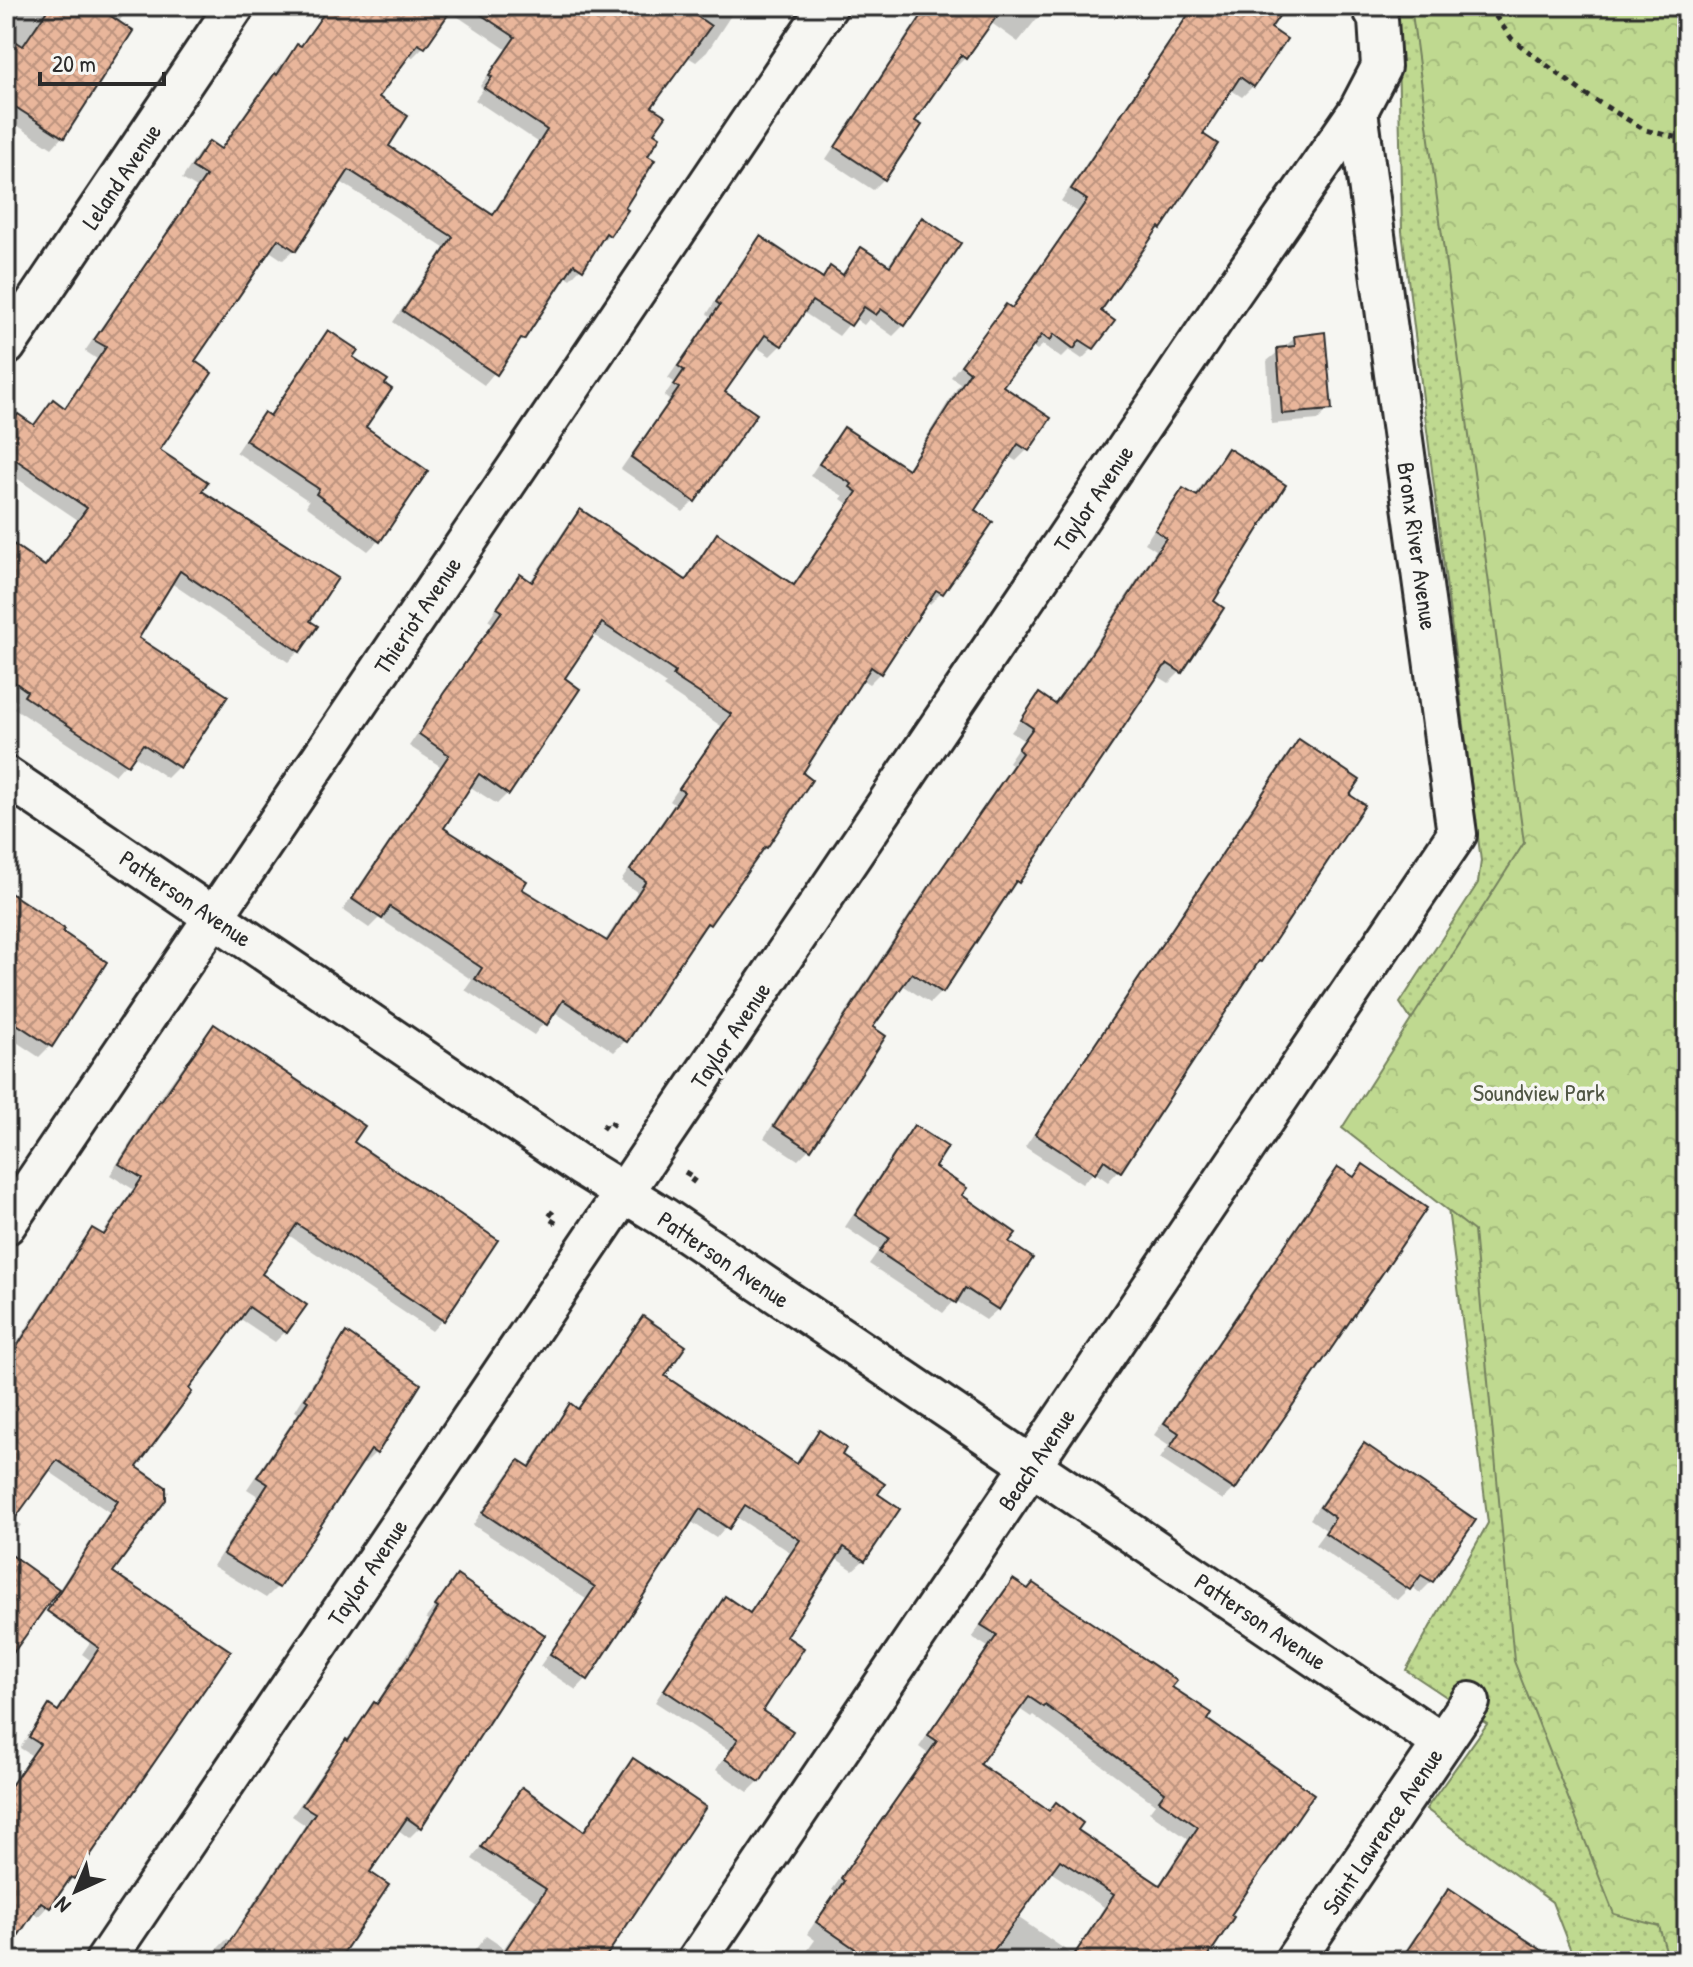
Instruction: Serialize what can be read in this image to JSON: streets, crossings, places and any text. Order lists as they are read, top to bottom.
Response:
{
  "streets": {
    "street": [
      "Leland Avenue",
      "Taylor Avenue",
      "Bronx River Avenue",
      "Thieriot Avenue",
      "Patterson Avenue",
      "Beach Avenue",
      "Saint Lawrence Avenue"
    ]
  },
  "crossings": [
    ["Taylor Avenue", "Bronx River Avenue"],
    ["Taylor Avenue", "Patterson Avenue"],
    ["Bronx River Avenue", "Beach Avenue"],
    ["Thieriot Avenue", "Patterson Avenue"],
    ["Patterson Avenue", "Beach Avenue"],
    ["Patterson Avenue", "Saint Lawrence Avenue"]
  ],
  "parks": ["Soundview Park"],
  "scale_bar": "20 m",
  "north": "bottom left"
}
